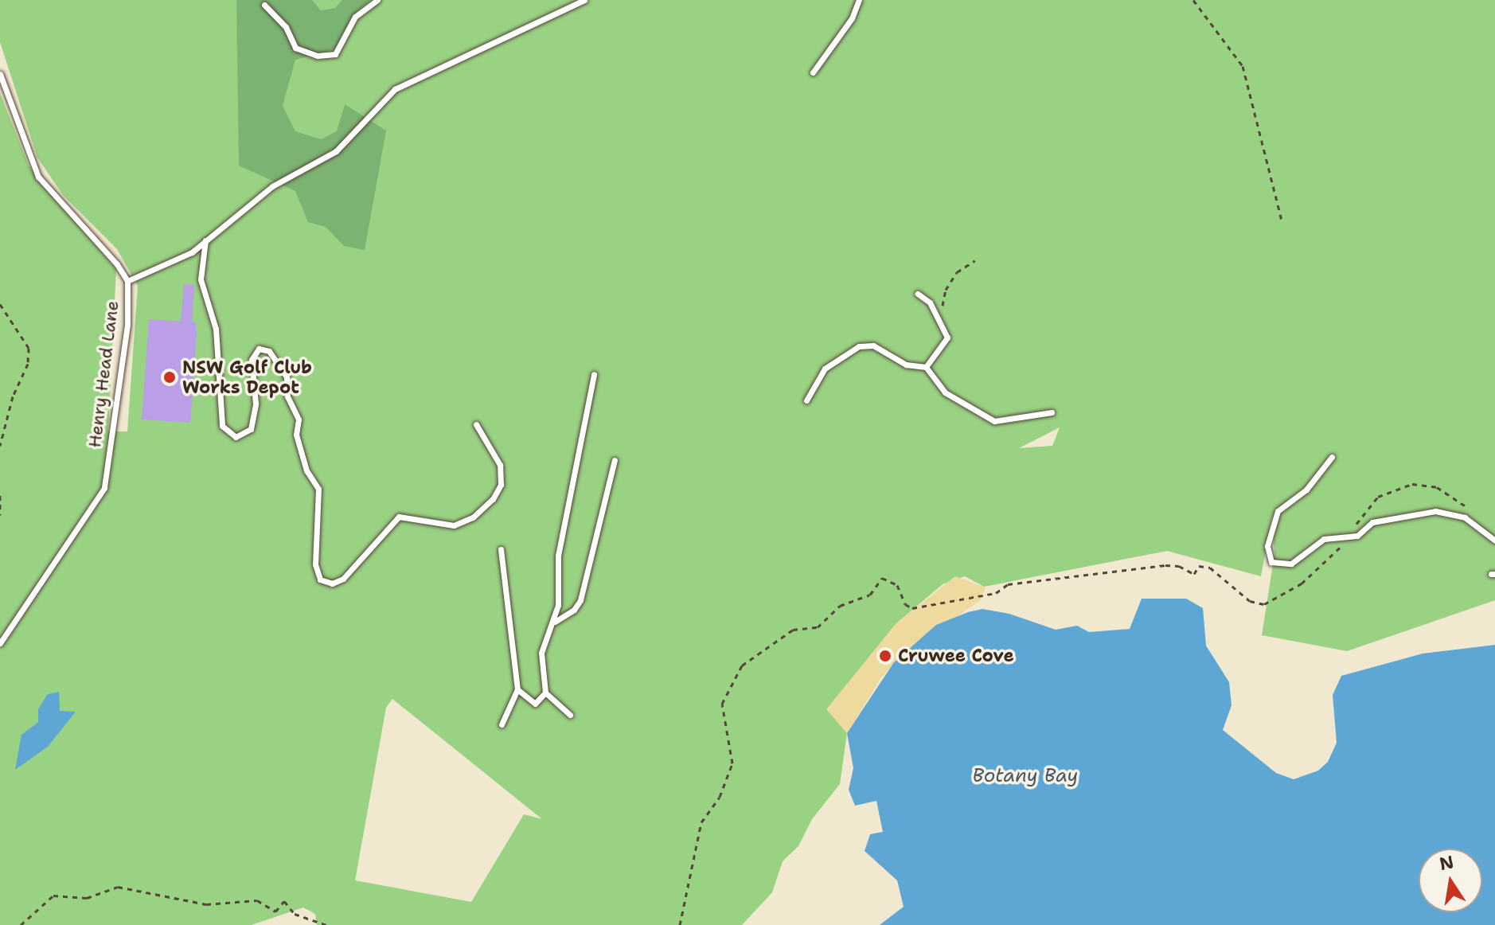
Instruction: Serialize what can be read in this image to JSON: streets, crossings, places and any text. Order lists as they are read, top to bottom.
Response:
{
  "streets": {
    "lane": ["Henry Head Lane"]
  },
  "water": ["Botany Bay"],
  "places": ["NSW Golf Club Works Depot", "Cruwee Cove"],
  "north": "top"
}
